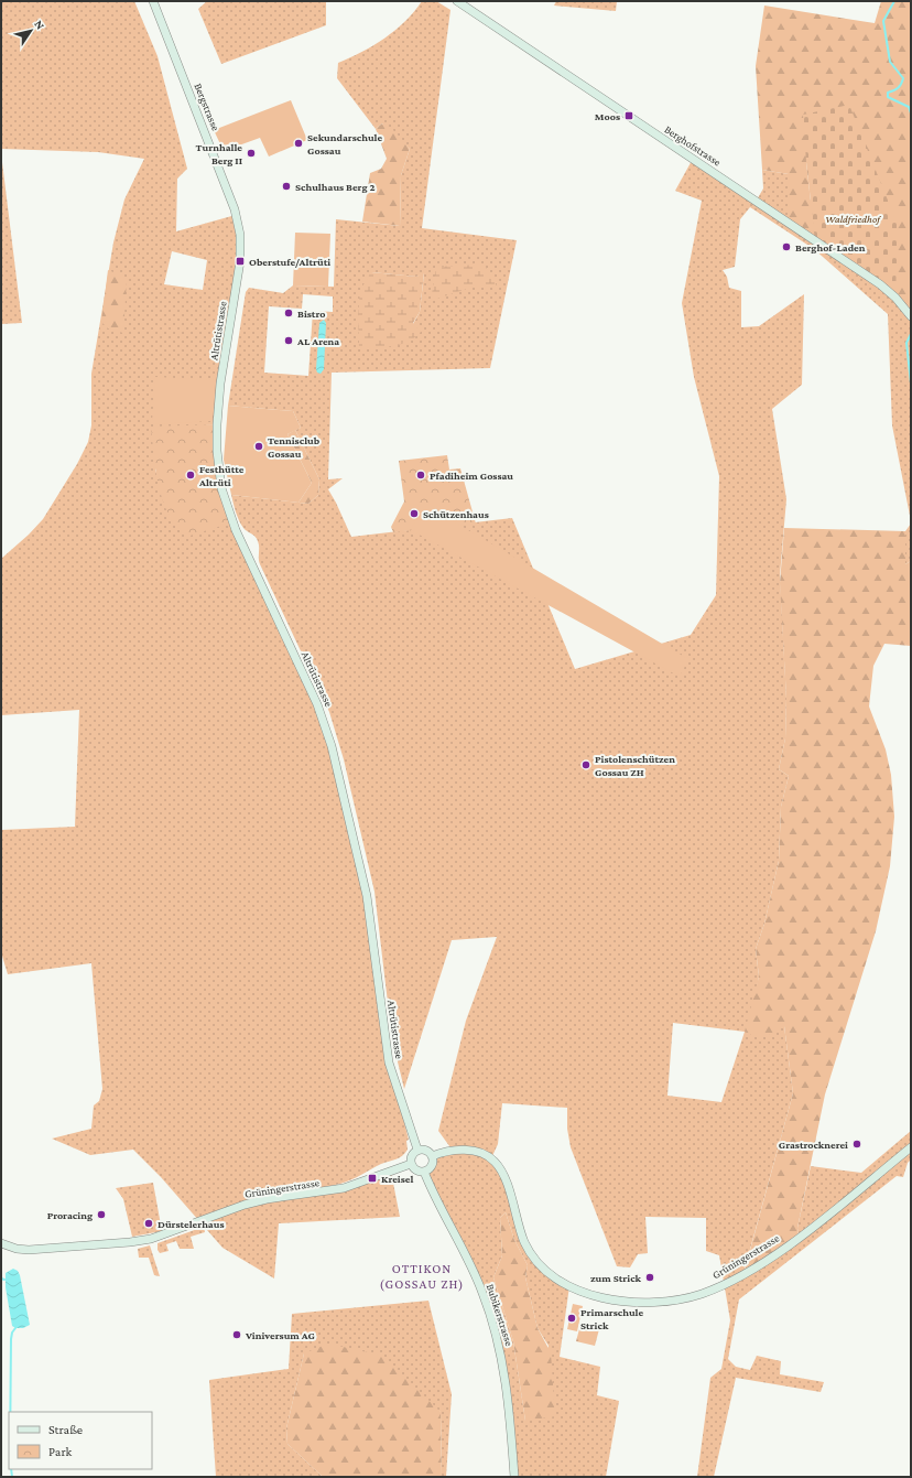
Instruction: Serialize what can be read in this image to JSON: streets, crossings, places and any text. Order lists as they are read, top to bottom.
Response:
{
  "streets": {
    "street": [
      "Bergstrasse",
      "Berghofstrasse",
      "Altrütistrasse",
      "Grüningerstrasse",
      "Bubikerstrasse"
    ]
  },
  "crossings": [
    ["Bergstrasse", "Altrütistrasse"],
    ["Altrütistrasse", "Grüningerstrasse"],
    ["Altrütistrasse", "Bubikerstrasse"],
    ["Grüningerstrasse", "Bubikerstrasse"]
  ],
  "districts": ["OTTIKON (GOSSAU ZH)"],
  "parks": ["Waldfriedhof"],
  "places": {
    "transit": ["Moos", "Oberstufe/Altrüti", "Kreisel"],
    "other": [
      "Sekundarschule Gossau",
      "Turnhalle Berg II",
      "Schulhaus Berg 2",
      "Berghof-Laden",
      "Bistro",
      "AL Arena",
      "Tennisclub Gossau",
      "Festhütte Altrüti",
      "Pfadiheim Gossau",
      "Schützenhaus",
      "Pistolenschützen Gossau ZH",
      "Grastrocknerei",
      "Proracing",
      "Dürstelerhaus",
      "zum Strick",
      "Primarschule Strick",
      "Viniversum AG"
    ]
  },
  "legend": ["Straße", "Park"],
  "north": "top right"
}
